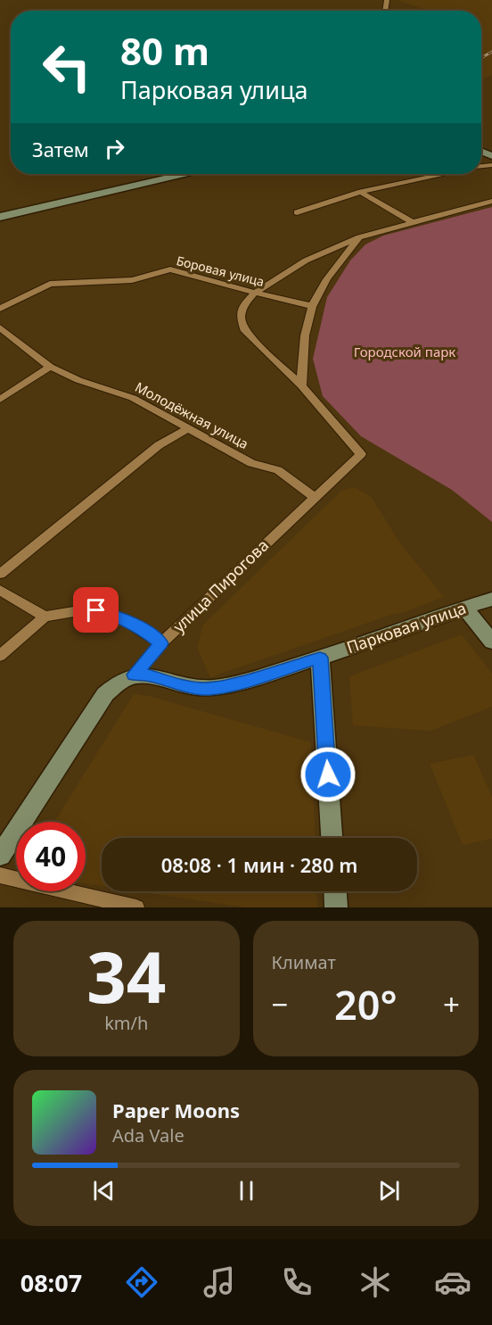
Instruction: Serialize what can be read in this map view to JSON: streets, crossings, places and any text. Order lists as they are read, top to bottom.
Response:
{
  "streets": {
    "street": [
      "Боровая улица",
      "Молодёжная улица",
      "улица Пирогова",
      "Парковая улица"
    ]
  },
  "crossings": [
    ["Молодёжная улица", "улица Пирогова"],
    ["улица Пирогова", "Парковая улица"]
  ],
  "parks": ["Городской парк"],
  "page": {
    "turn": ["80 m", "Парковая улица"],
    "then": "Затем",
    "limit": "40",
    "trip": "08:08 · 1 мин · 280 m",
    "tile": [
      ["34", "km/h"],
      "Климат"
    ],
    "heat": ["−", "20°", "+"],
    "song": ["Paper Moons", "Ada Vale"],
    "tabs": "08:07"
  }
}
